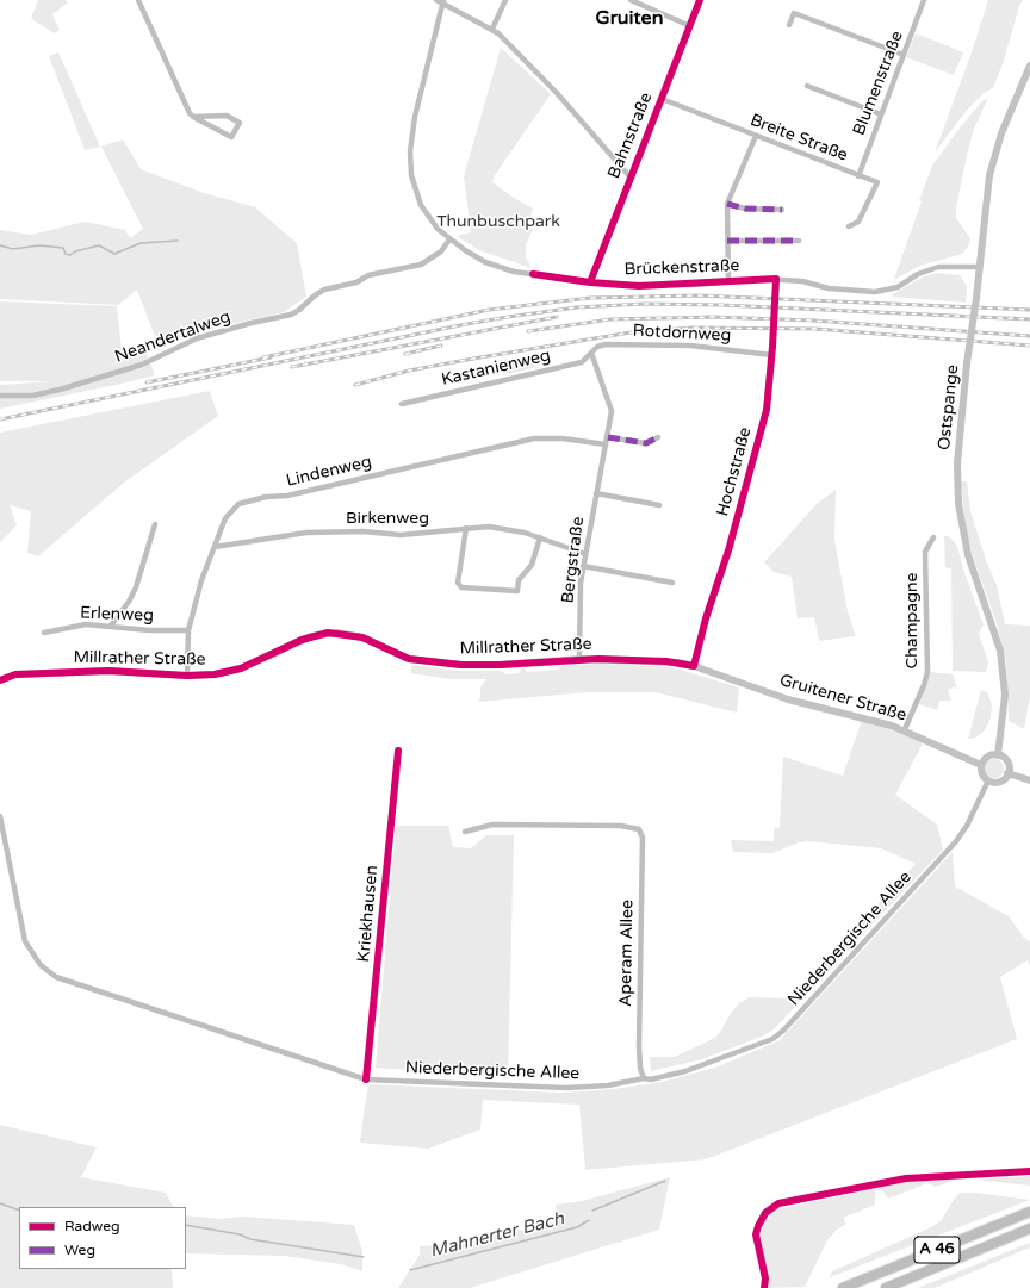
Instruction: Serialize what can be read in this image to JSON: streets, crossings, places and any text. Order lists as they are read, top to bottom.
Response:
{
  "streets": {
    "highway": ["A 46"],
    "main road": ["Ostspange", "Millrather Straße", "Gruitener Straße"],
    "street": [
      "Blumenstraße",
      "Bahnstraße",
      "Breite Straße",
      "Brückenstraße",
      "Rotdornweg",
      "Neandertalweg",
      "Kastanienweg",
      "Lindenweg",
      "Hochstraße",
      "Birkenweg",
      "Bergstraße",
      "Erlenweg",
      "Champagne",
      "Niederbergische Allee",
      "Aperam Allee"
    ],
    "cycle path": ["Kriekhausen"]
  },
  "crossings": [
    ["Blumenstraße", "Breite Straße"],
    ["Bahnstraße", "Breite Straße"],
    ["Bahnstraße", "Brückenstraße"],
    ["Brückenstraße", "Neandertalweg"],
    ["Brückenstraße", "Ostspange"],
    ["Brückenstraße", "Hochstraße"],
    ["Rotdornweg", "Kastanienweg"],
    ["Rotdornweg", "Hochstraße"],
    ["Rotdornweg", "Bergstraße"],
    ["Kastanienweg", "Bergstraße"],
    ["Ostspange", "Gruitener Straße"],
    ["Ostspange", "Niederbergische Allee"],
    ["Lindenweg", "Birkenweg"],
    ["Lindenweg", "Bergstraße"],
    ["Lindenweg", "Erlenweg"],
    ["Lindenweg", "Millrather Straße"],
    ["Hochstraße", "Millrather Straße"],
    ["Hochstraße", "Gruitener Straße"],
    ["Birkenweg", "Bergstraße"],
    ["Bergstraße", "Millrather Straße"],
    ["Champagne", "Gruitener Straße"],
    ["Millrather Straße", "Gruitener Straße"],
    ["Gruitener Straße", "Niederbergische Allee"],
    ["Niederbergische Allee", "Aperam Allee"]
  ],
  "districts": ["Gruiten"],
  "water": ["Mahnerter Bach"],
  "parks": ["Thunbuschpark"],
  "legend": ["Radweg", "Weg"]
}
